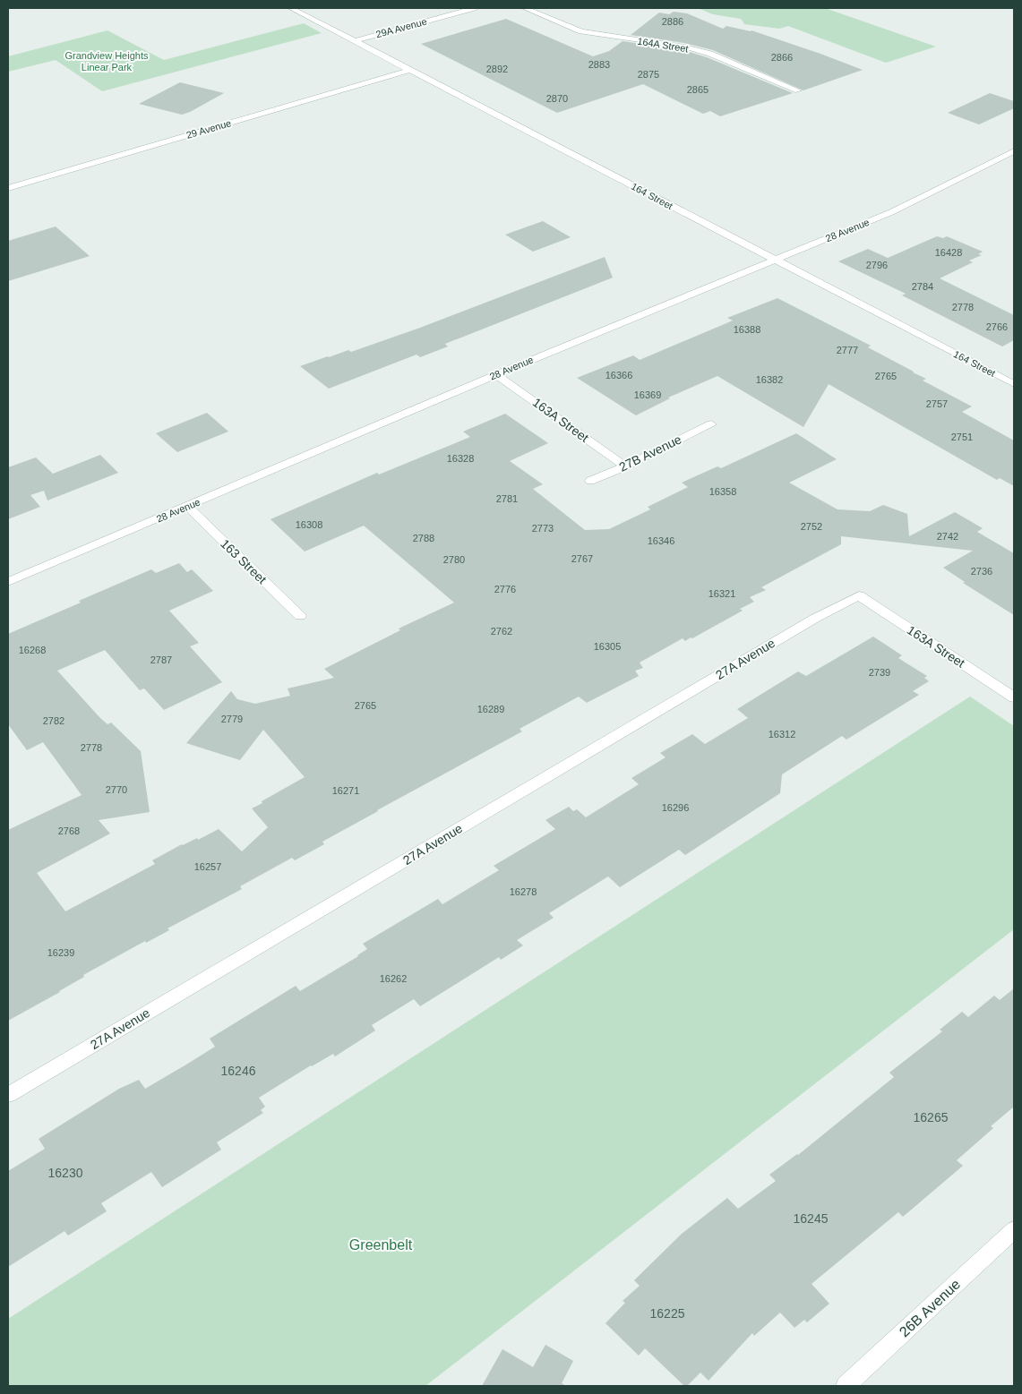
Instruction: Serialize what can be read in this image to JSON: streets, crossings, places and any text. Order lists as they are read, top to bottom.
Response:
{
  "streets": {
    "street": [
      "29A Avenue",
      "164A Street",
      "29 Avenue",
      "164 Street",
      "28 Avenue",
      "163A Street",
      "27B Avenue",
      "163 Street",
      "27A Avenue",
      "26B Avenue"
    ]
  },
  "crossings": [
    ["29A Avenue", "164 Street"],
    ["29 Avenue", "164 Street"],
    ["164 Street", "28 Avenue"],
    ["28 Avenue", "163A Street"],
    ["28 Avenue", "163 Street"],
    ["163A Street", "27B Avenue"],
    ["163A Street", "27A Avenue"]
  ],
  "parks": ["Grandview Heights Linear Park", "Greenbelt"],
  "house_numbers": [
    "2886",
    "2866",
    "2883",
    "2892",
    "2875",
    "2865",
    "2870",
    "16428",
    "2796",
    "2784",
    "2778",
    "2766",
    "16388",
    "2777",
    "16366",
    "2765",
    "16382",
    "16369",
    "2757",
    "2751",
    "16328",
    "16358",
    "2781",
    "16308",
    "2752",
    "2773",
    "2742",
    "2788",
    "16346",
    "2767",
    "2780",
    "2736",
    "2776",
    "16321",
    "2762",
    "16305",
    "16268",
    "2787",
    "2739",
    "2765",
    "16289",
    "2779",
    "2782",
    "16312",
    "2778",
    "2770",
    "16271",
    "16296",
    "2768",
    "16257",
    "16278",
    "16239",
    "16262",
    "16246",
    "16265",
    "16230",
    "16245",
    "16225"
  ]
}
